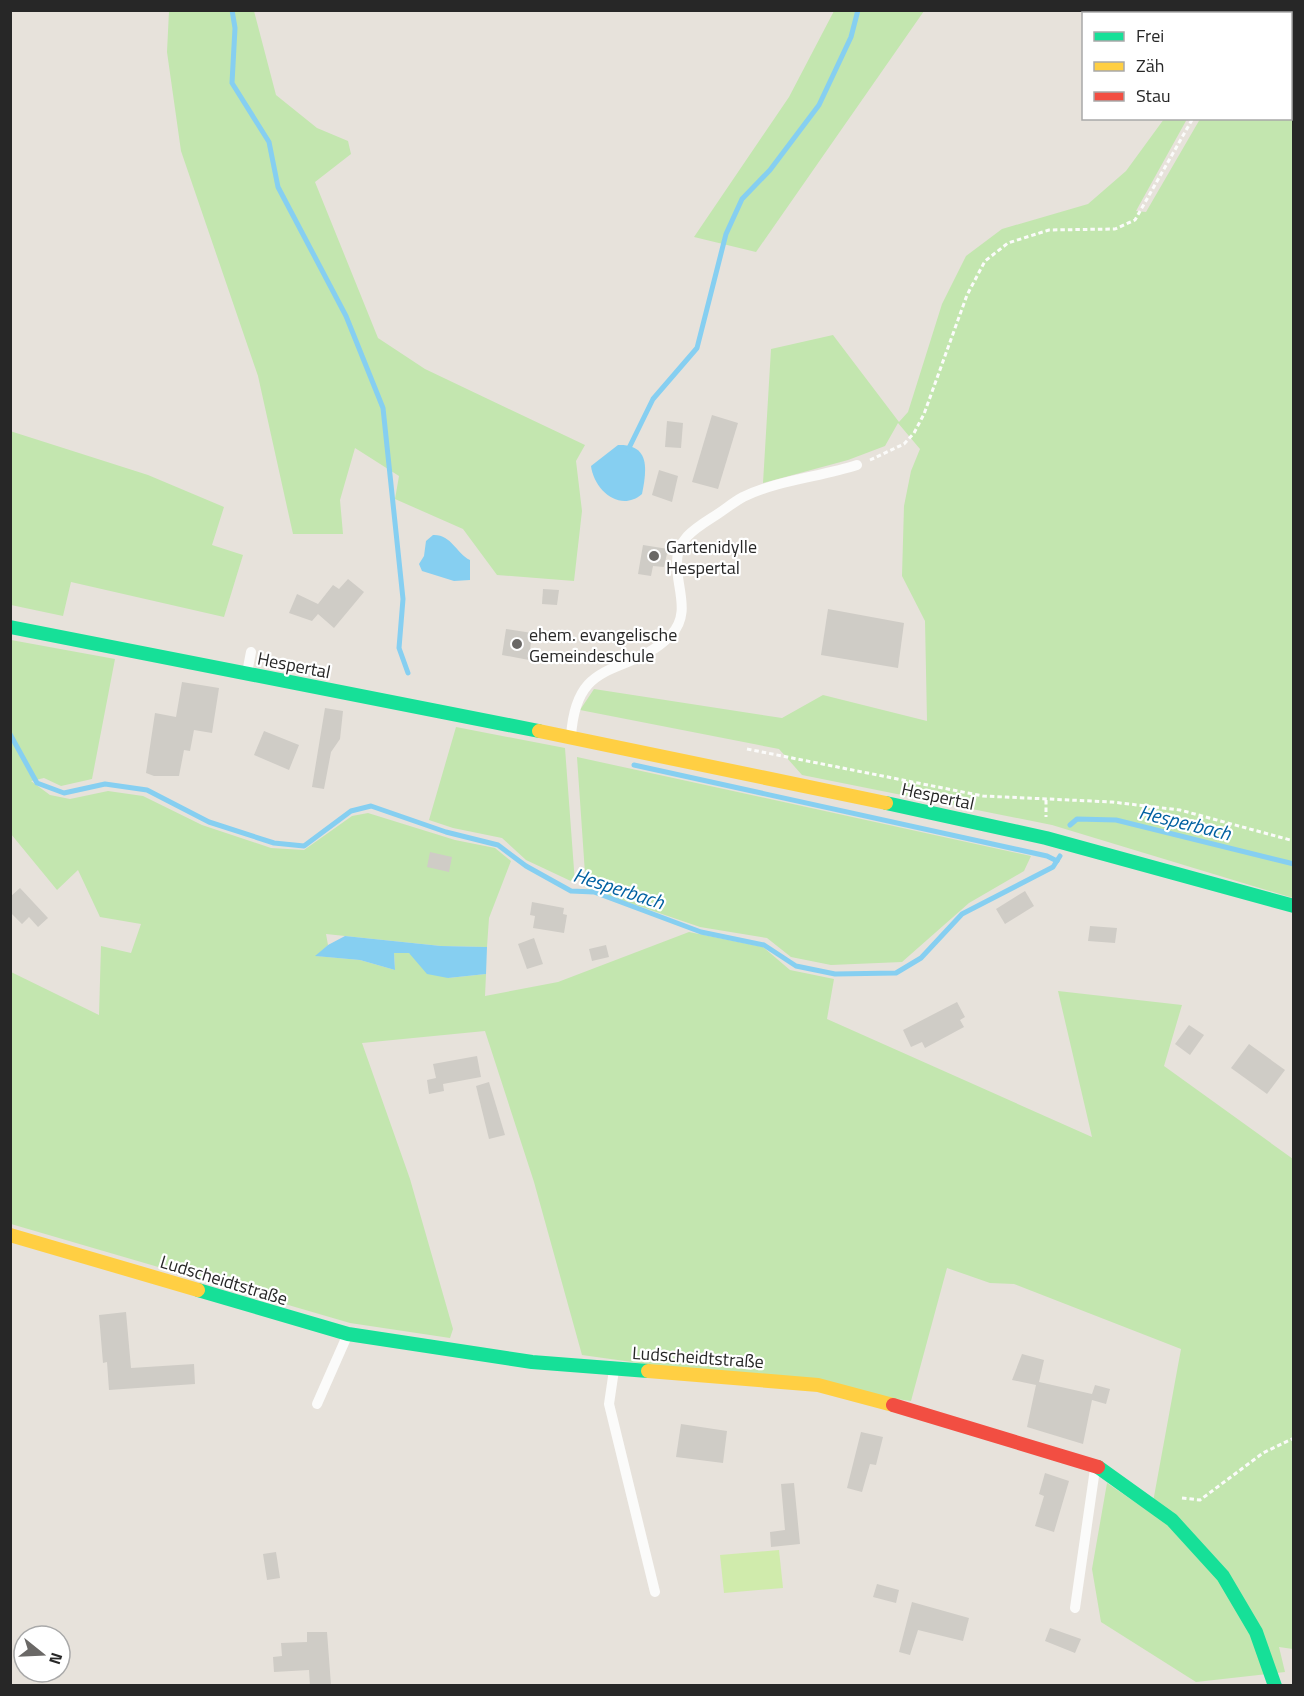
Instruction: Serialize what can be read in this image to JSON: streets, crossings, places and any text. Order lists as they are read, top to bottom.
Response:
{
  "streets": {
    "street": ["Hespertal", "Ludscheidtstraße"]
  },
  "water": ["Hesperbach"],
  "places": ["Gartenidylle Hespertal", "ehem. evangelische Gemeindeschule"],
  "legend": ["Frei", "Zäh", "Stau"],
  "north": "right"
}
